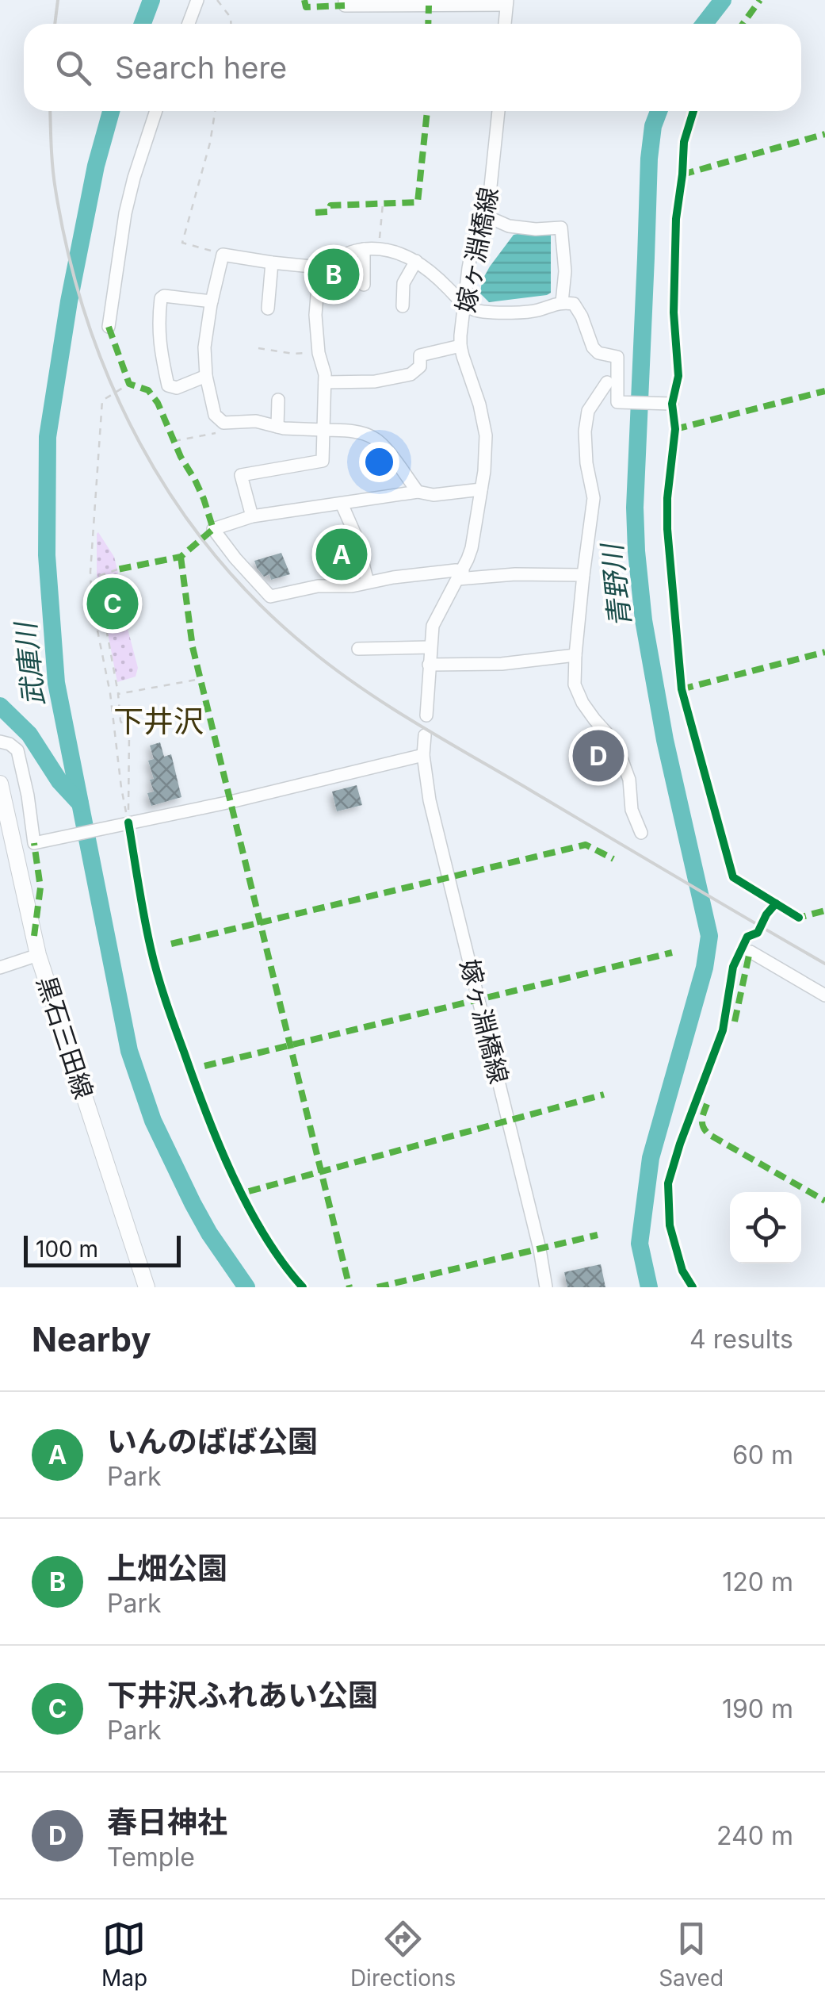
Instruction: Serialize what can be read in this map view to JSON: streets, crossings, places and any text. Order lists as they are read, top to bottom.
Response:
{
  "streets": {
    "main road": ["黒石三田線"],
    "street": ["嫁ヶ淵橋線"]
  },
  "districts": ["下井沢"],
  "water": ["青野川", "武庫川"],
  "scale_bar": "100 m",
  "page": {
    "search": "Search here",
    "pins": [
      "B",
      "A",
      "C",
      "D"
    ],
    "scale": "100 m",
    "heading": ["Nearby", "4 results"],
    "list": [
      {
        "mark": "A",
        "name": "いんのばば公園",
        "note": "Park",
        "value": "60 m"
      },
      {
        "mark": "B",
        "name": "上畑公園",
        "note": "Park",
        "value": "120 m"
      },
      {
        "mark": "C",
        "name": "下井沢ふれあい公園",
        "note": "Park",
        "value": "190 m"
      },
      {
        "mark": "D",
        "name": "春日神社",
        "note": "Temple",
        "value": "240 m"
      }
    ],
    "nav": ["Map", "Directions", "Saved"]
  }
}
